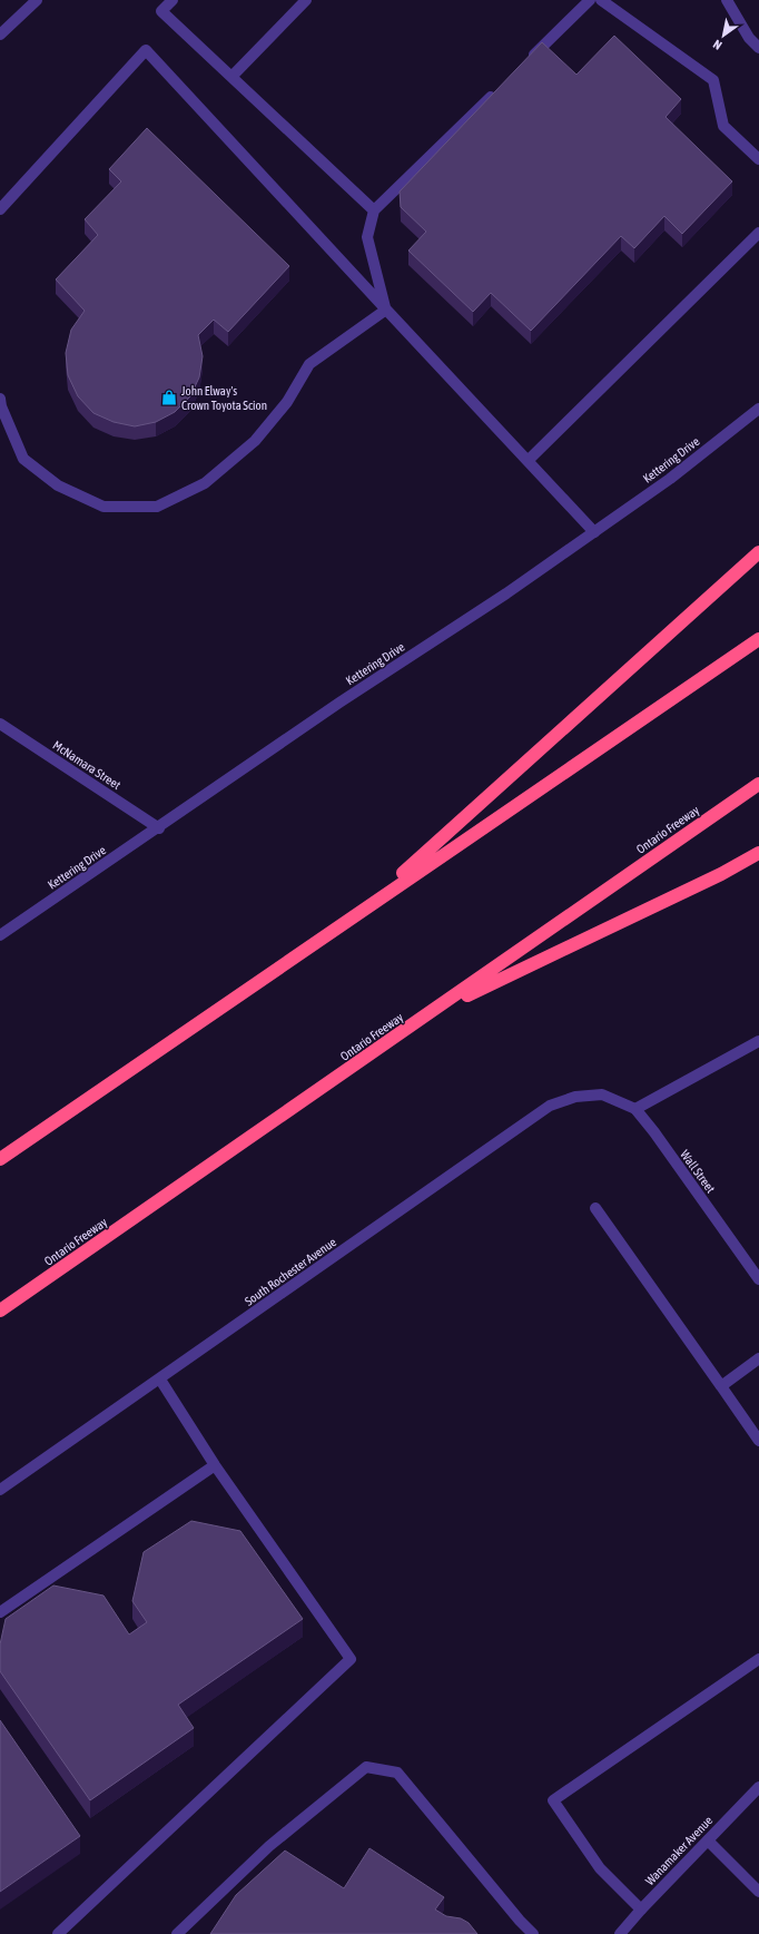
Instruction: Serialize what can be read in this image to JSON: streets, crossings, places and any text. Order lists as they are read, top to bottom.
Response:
{
  "streets": {
    "highway": ["Ontario Freeway"],
    "street": [
      "Kettering Drive",
      "McNamara Street",
      "Wall Street",
      "South Rochester Avenue",
      "Wanamaker Avenue"
    ]
  },
  "crossings": [
    ["Kettering Drive", "McNamara Street"],
    ["Wall Street", "South Rochester Avenue"]
  ],
  "places": {
    "shop": ["John Elway's Crown Toyota Scion"]
  },
  "north": "bottom left"
}
